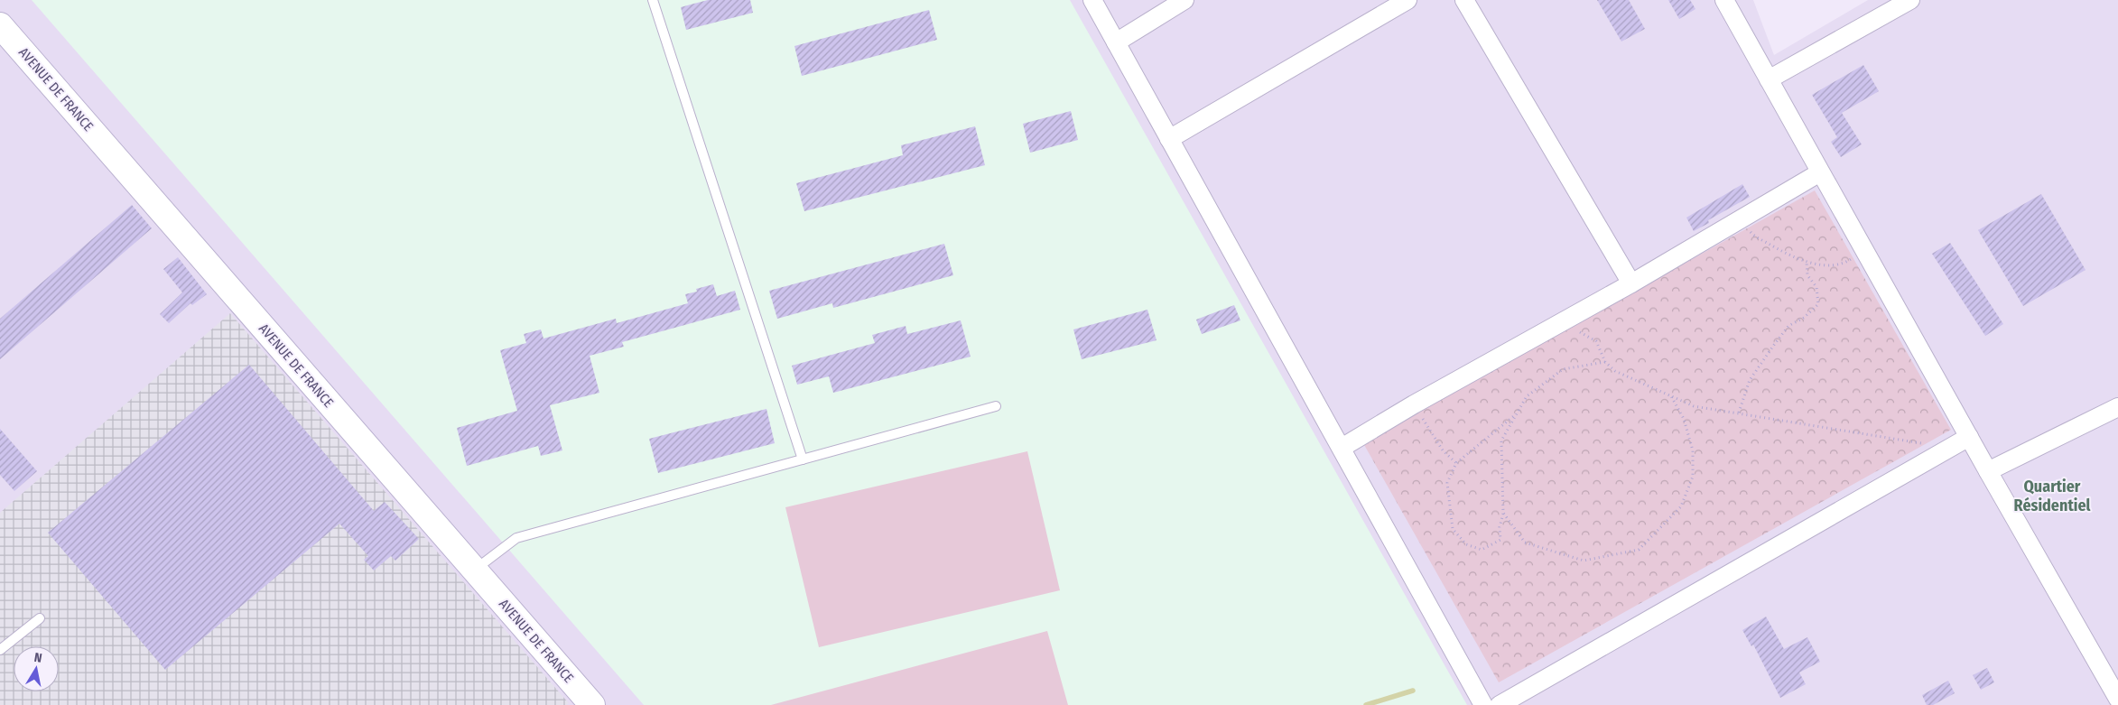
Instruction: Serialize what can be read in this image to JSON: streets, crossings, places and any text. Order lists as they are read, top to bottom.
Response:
{
  "streets": {
    "main road": ["AVENUE DE FRANCE"]
  },
  "districts": ["Quartier Résidentiel"],
  "north": "top"
}
